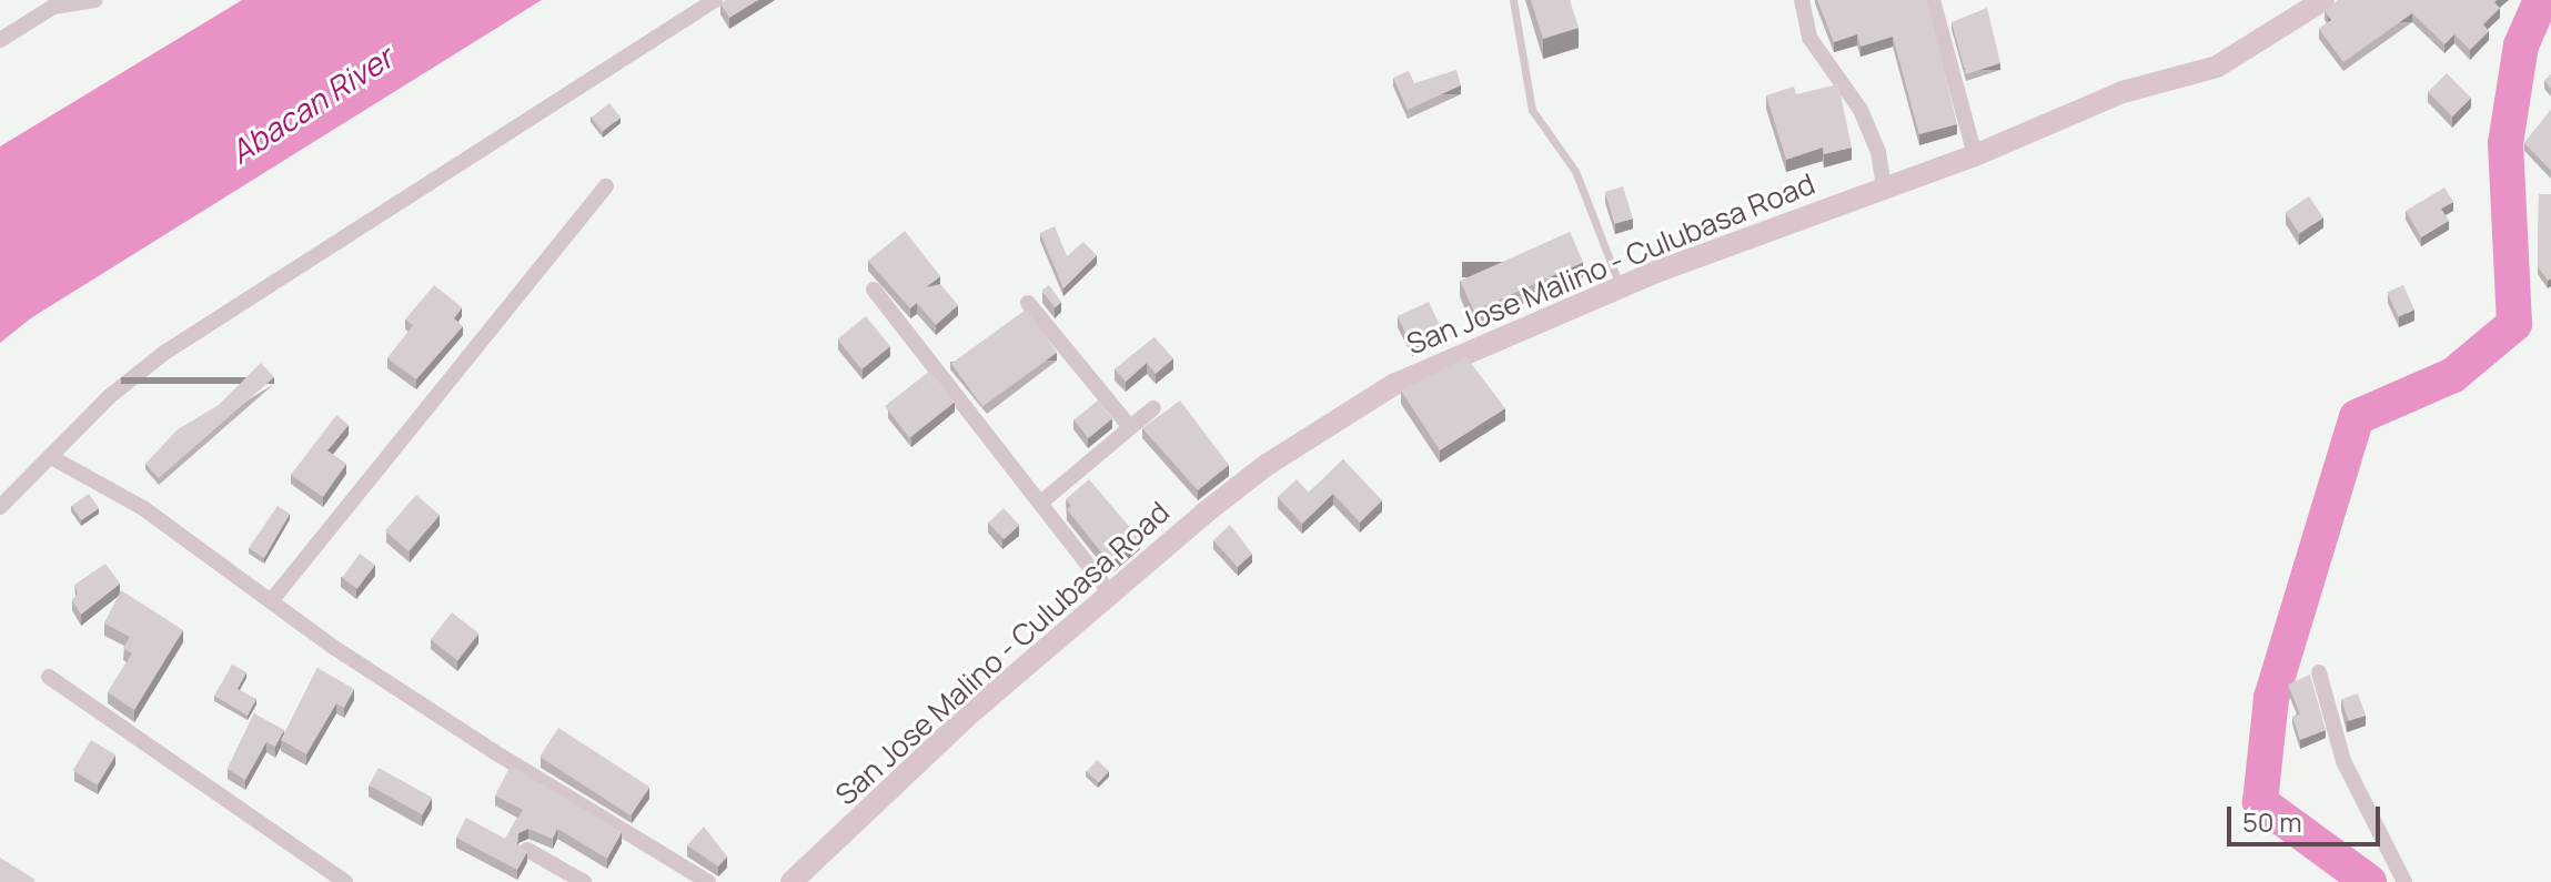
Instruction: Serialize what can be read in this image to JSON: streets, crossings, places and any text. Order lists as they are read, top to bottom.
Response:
{
  "streets": {
    "street": ["San Jose Malino - Culubasa Road"]
  },
  "water": ["Abacan River"],
  "scale_bar": "50 m"
}
